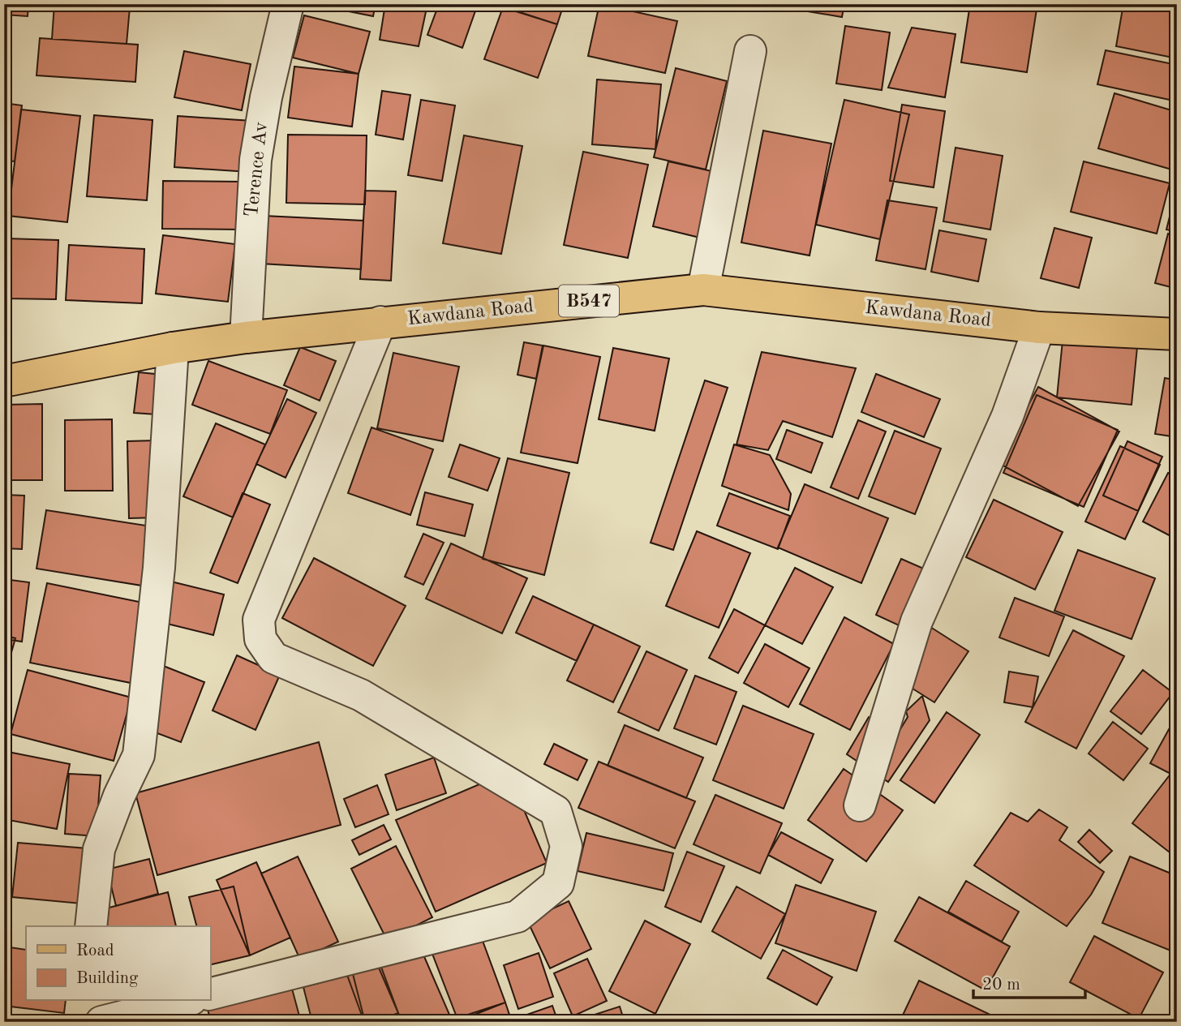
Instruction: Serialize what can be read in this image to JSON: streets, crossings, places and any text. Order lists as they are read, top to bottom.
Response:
{
  "streets": {
    "main road": ["B547", "Kawdana Road"],
    "street": ["Terence Av"]
  },
  "crossings": [
    ["Terence Av", "Kawdana Road"]
  ],
  "legend": ["Road", "Building"],
  "scale_bar": "20 m"
}
